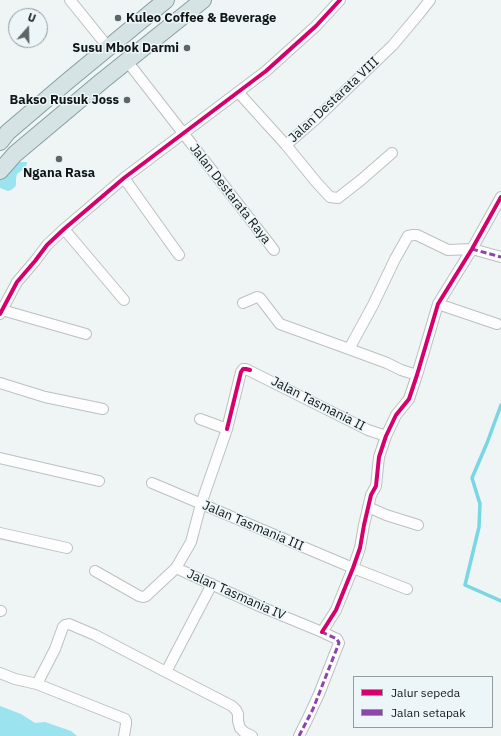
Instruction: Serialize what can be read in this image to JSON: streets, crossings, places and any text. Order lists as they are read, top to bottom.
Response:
{
  "streets": {
    "street": [
      "Jalan Destarata VIII",
      "Jalan Destarata Raya",
      "Jalan Tasmania II",
      "Jalan Tasmania III",
      "Jalan Tasmania IV"
    ]
  },
  "places": [
    "Kuleo Coffee & Beverage",
    "Susu Mbok Darmi",
    "Bakso Rusuk Joss",
    "Ngana Rasa"
  ],
  "legend": ["Jalur sepeda", "Jalan setapak"],
  "north": "top"
}
